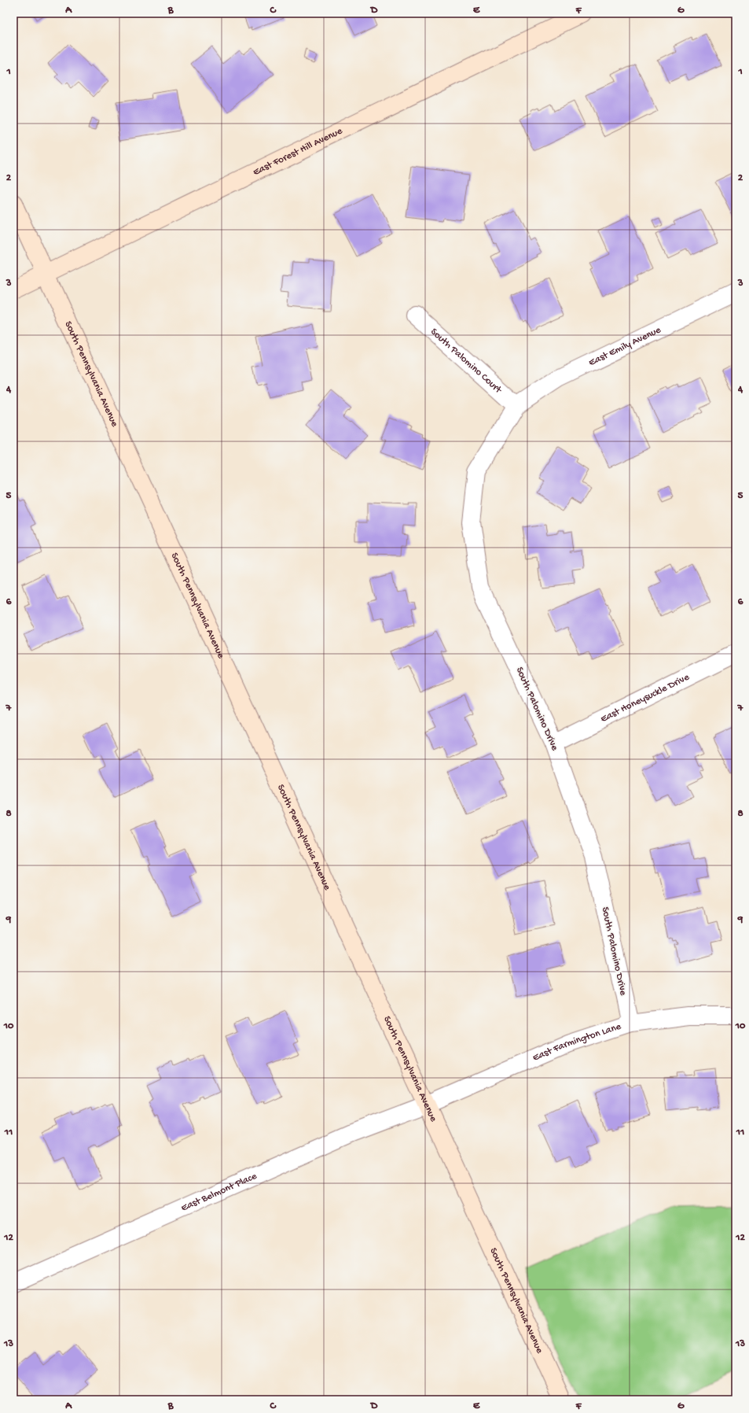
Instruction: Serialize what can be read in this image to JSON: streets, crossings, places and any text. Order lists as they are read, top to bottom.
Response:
{
  "streets": {
    "street": [
      "East Forest Hill Avenue",
      "East Emily Avenue",
      "South Palomino Court",
      "South Pennsylvania Avenue",
      "East Honeysuckle Drive",
      "South Palomino Drive",
      "East Farmington Lane",
      "East Belmont Place"
    ]
  },
  "crossings": [
    ["East Forest Hill Avenue", "South Pennsylvania Avenue"],
    ["East Emily Avenue", "South Palomino Court"],
    ["East Emily Avenue", "South Palomino Drive"],
    ["South Palomino Court", "South Palomino Drive"],
    ["South Pennsylvania Avenue", "East Farmington Lane"],
    ["South Pennsylvania Avenue", "East Belmont Place"],
    ["East Honeysuckle Drive", "South Palomino Drive"],
    ["South Palomino Drive", "East Farmington Lane"],
    ["East Farmington Lane", "East Belmont Place"]
  ],
  "grid": {
    "columns": [
      "A",
      "B",
      "C",
      "D",
      "E",
      "F",
      "G"
    ],
    "rows": [
      "1",
      "2",
      "3",
      "4",
      "5",
      "6",
      "7",
      "8",
      "9",
      "10",
      "11",
      "12",
      "13"
    ]
  }
}
